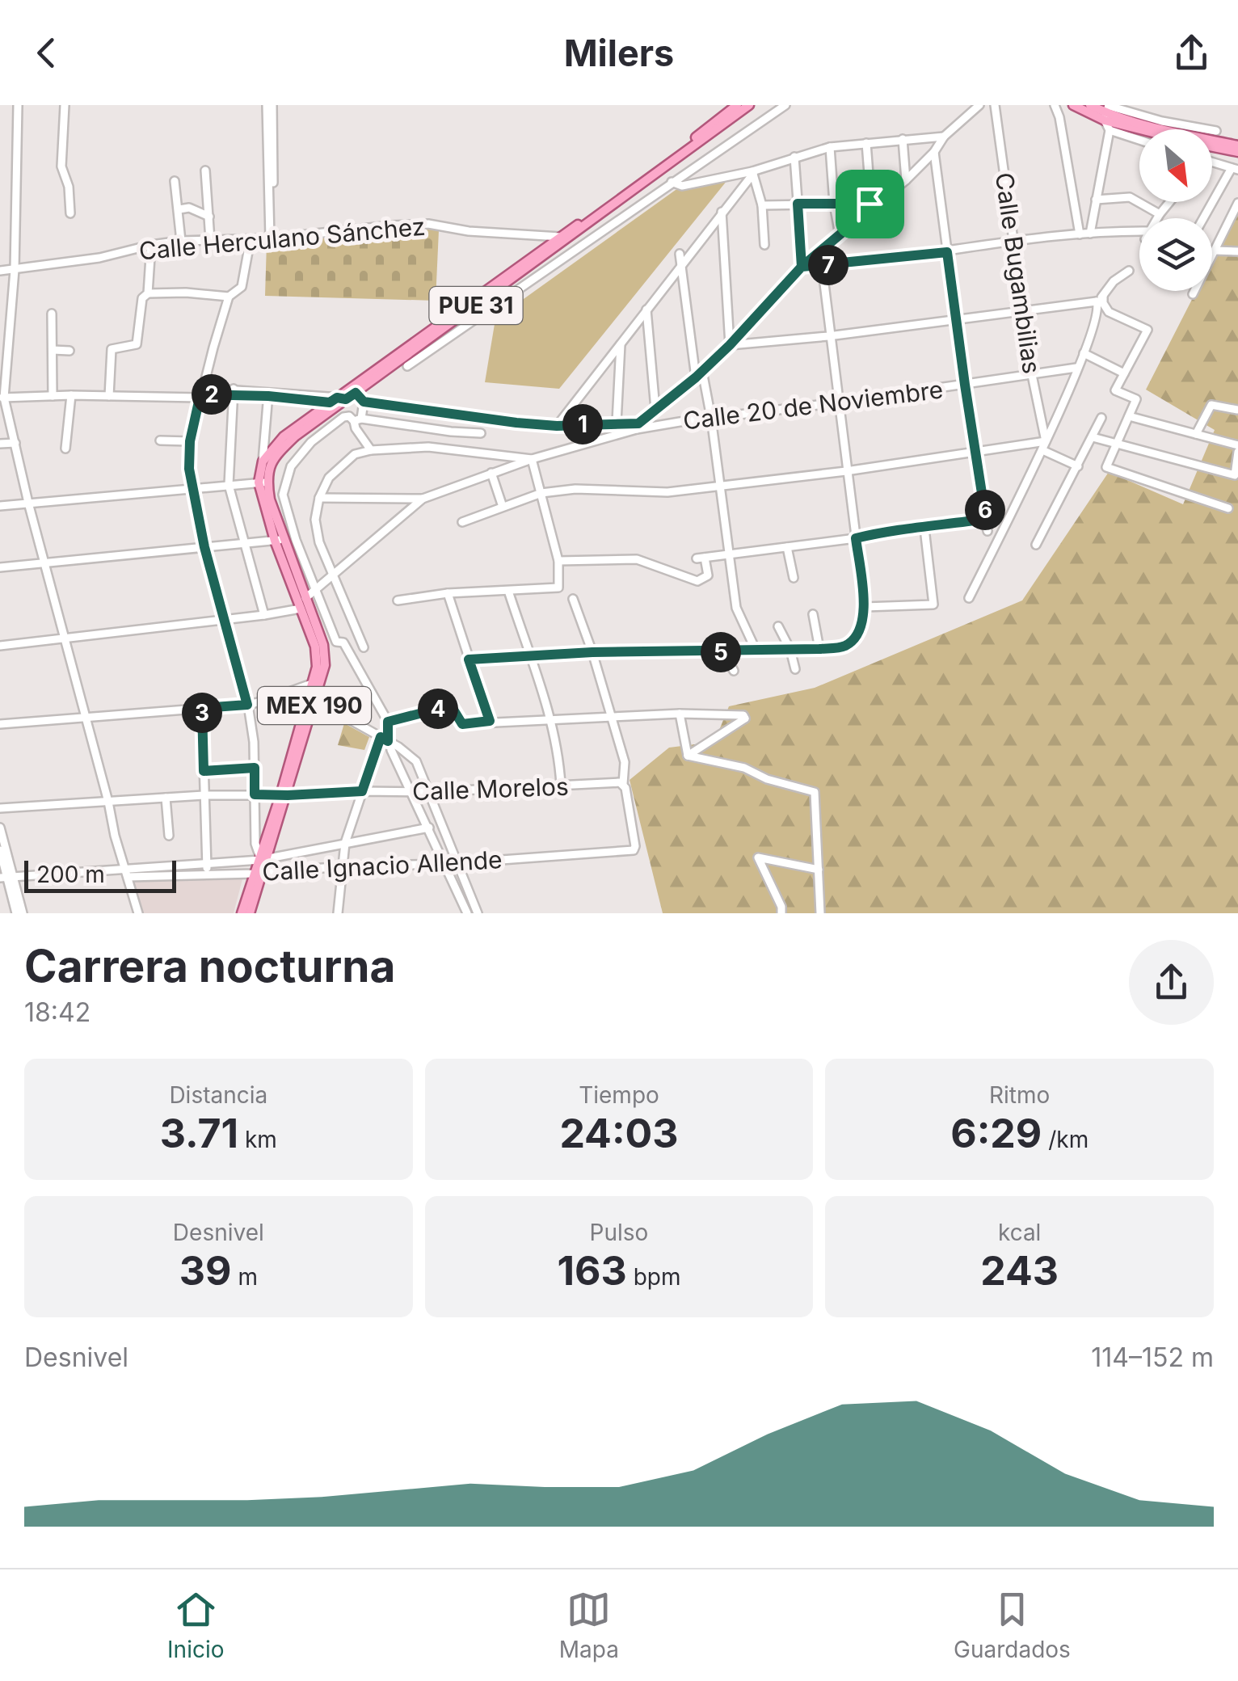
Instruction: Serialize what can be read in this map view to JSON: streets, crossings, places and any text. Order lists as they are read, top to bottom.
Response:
{
  "streets": {
    "main road": ["PUE 31", "MEX 190"],
    "street": [
      "Calle Herculano Sánchez",
      "Calle Bugambilias",
      "Calle 20 de Noviembre",
      "Calle Morelos",
      "Calle Ignacio Allende"
    ]
  },
  "crossings": [
    ["Calle Herculano Sánchez", "PUE 31"],
    ["Calle Bugambilias", "Calle 20 de Noviembre"],
    ["Calle 20 de Noviembre", "MEX 190"],
    ["MEX 190", "Calle Morelos"],
    ["MEX 190", "Calle Ignacio Allende"],
    ["Calle Morelos", "Calle Ignacio Allende"]
  ],
  "scale_bar": "200 m",
  "north": "bottom right",
  "page": {
    "header": "Milers",
    "pins": [
      "7",
      "2",
      "1",
      "6",
      "5",
      "4",
      "3"
    ],
    "scale": "200 m",
    "heading": ["Carrera nocturna", "18:42"],
    "stats": [
      ["Distancia", "3.71 km"],
      ["Tiempo", "24:03"],
      ["Ritmo", "6:29 /km"],
      ["Desnivel", "39 m"],
      ["Pulso", "163 bpm"],
      ["kcal", "243"]
    ],
    "chart": ["Desnivel", "114–152 m"],
    "tabs": ["Inicio", "Mapa", "Guardados"]
  }
}
